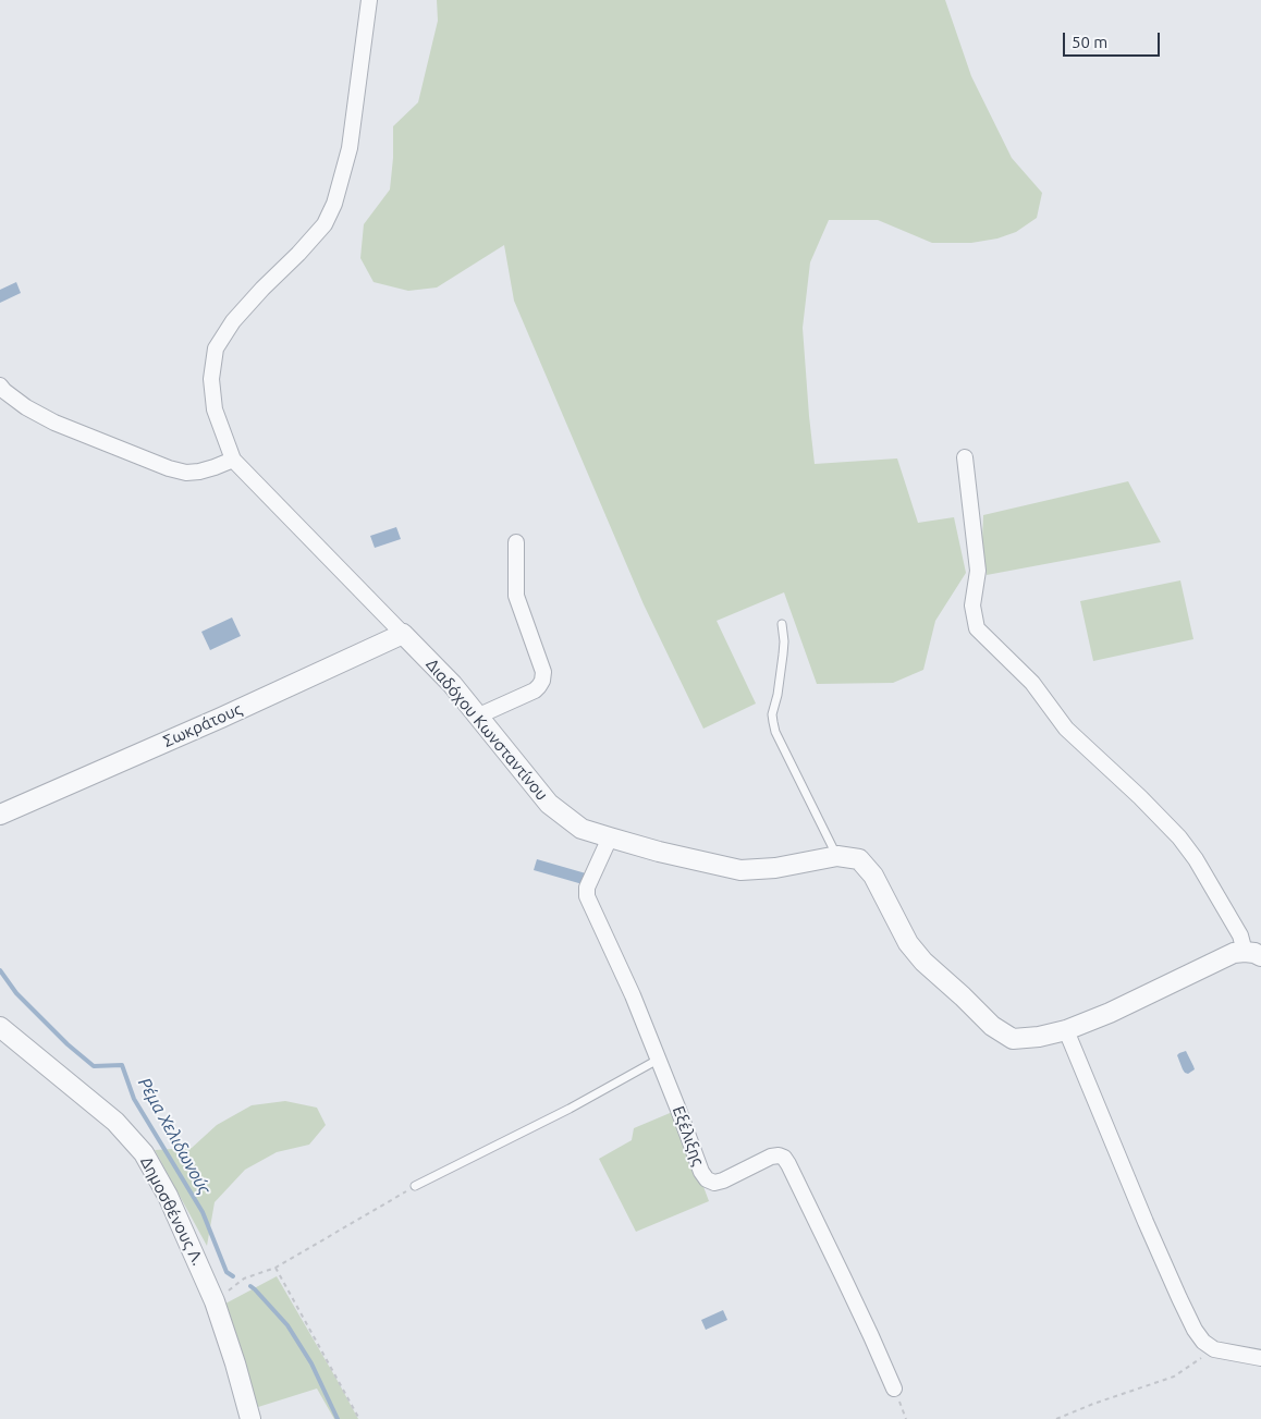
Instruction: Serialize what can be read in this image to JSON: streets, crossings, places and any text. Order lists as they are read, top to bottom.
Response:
{
  "streets": {
    "street": [
      "Σωκράτους",
      "Διαδόχου Κωνσταντίνου",
      "Εξέλιξης",
      "Δημοσθένους Λ."
    ]
  },
  "crossings": [
    ["Σωκράτους", "Διαδόχου Κωνσταντίνου"],
    ["Διαδόχου Κωνσταντίνου", "Εξέλιξης"]
  ],
  "water": ["Ρέμα Χελιδωνούς"],
  "scale_bar": "50 m"
}
